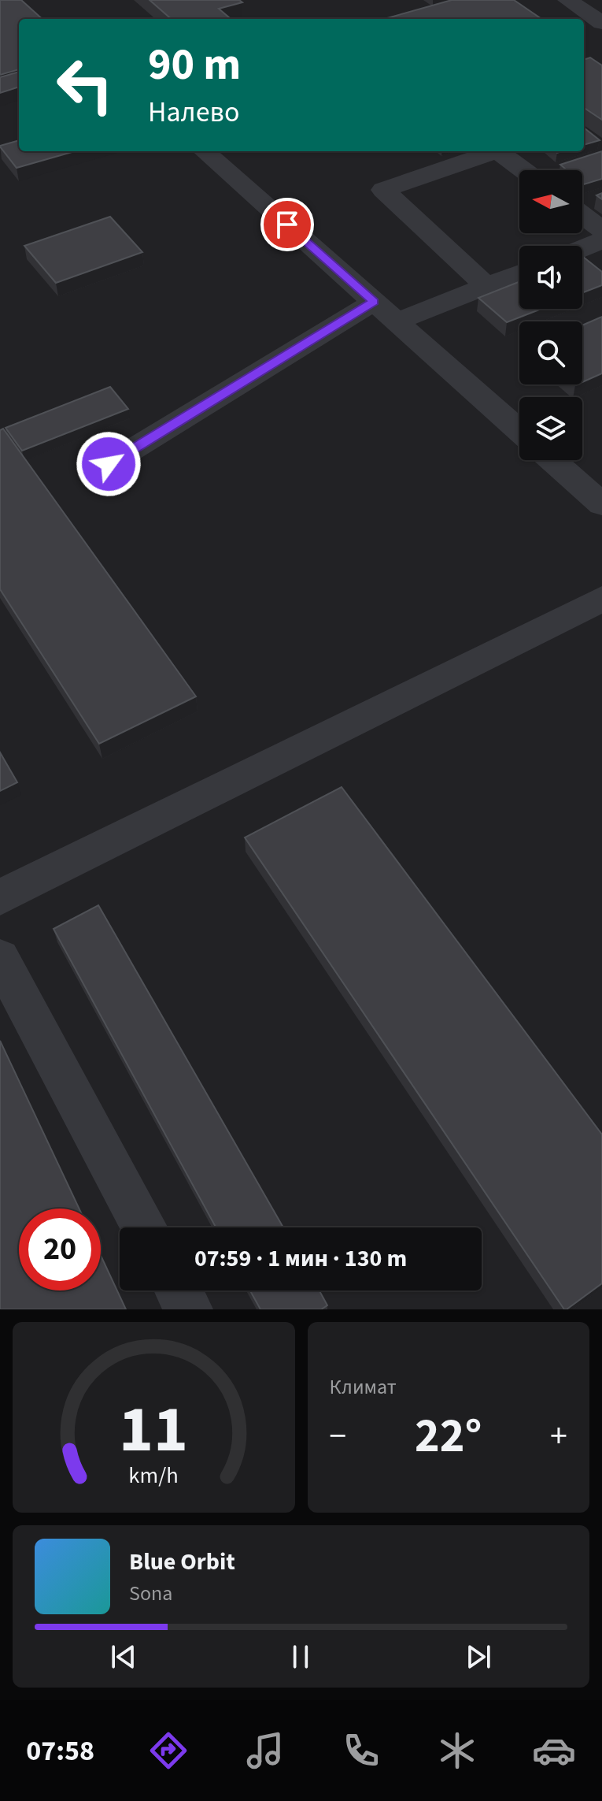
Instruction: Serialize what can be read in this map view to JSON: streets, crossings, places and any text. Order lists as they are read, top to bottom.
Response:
{
  "north": "left",
  "page": {
    "turn": ["90 m", "Налево"],
    "limit": "20",
    "trip": "07:59 · 1 мин · 130 m",
    "tile": "Климат",
    "heat": ["−", "22°", "+"],
    "song": ["Blue Orbit", "Sona"],
    "tabs": "07:58",
    "gauge": ["11", "km/h"]
  }
}
